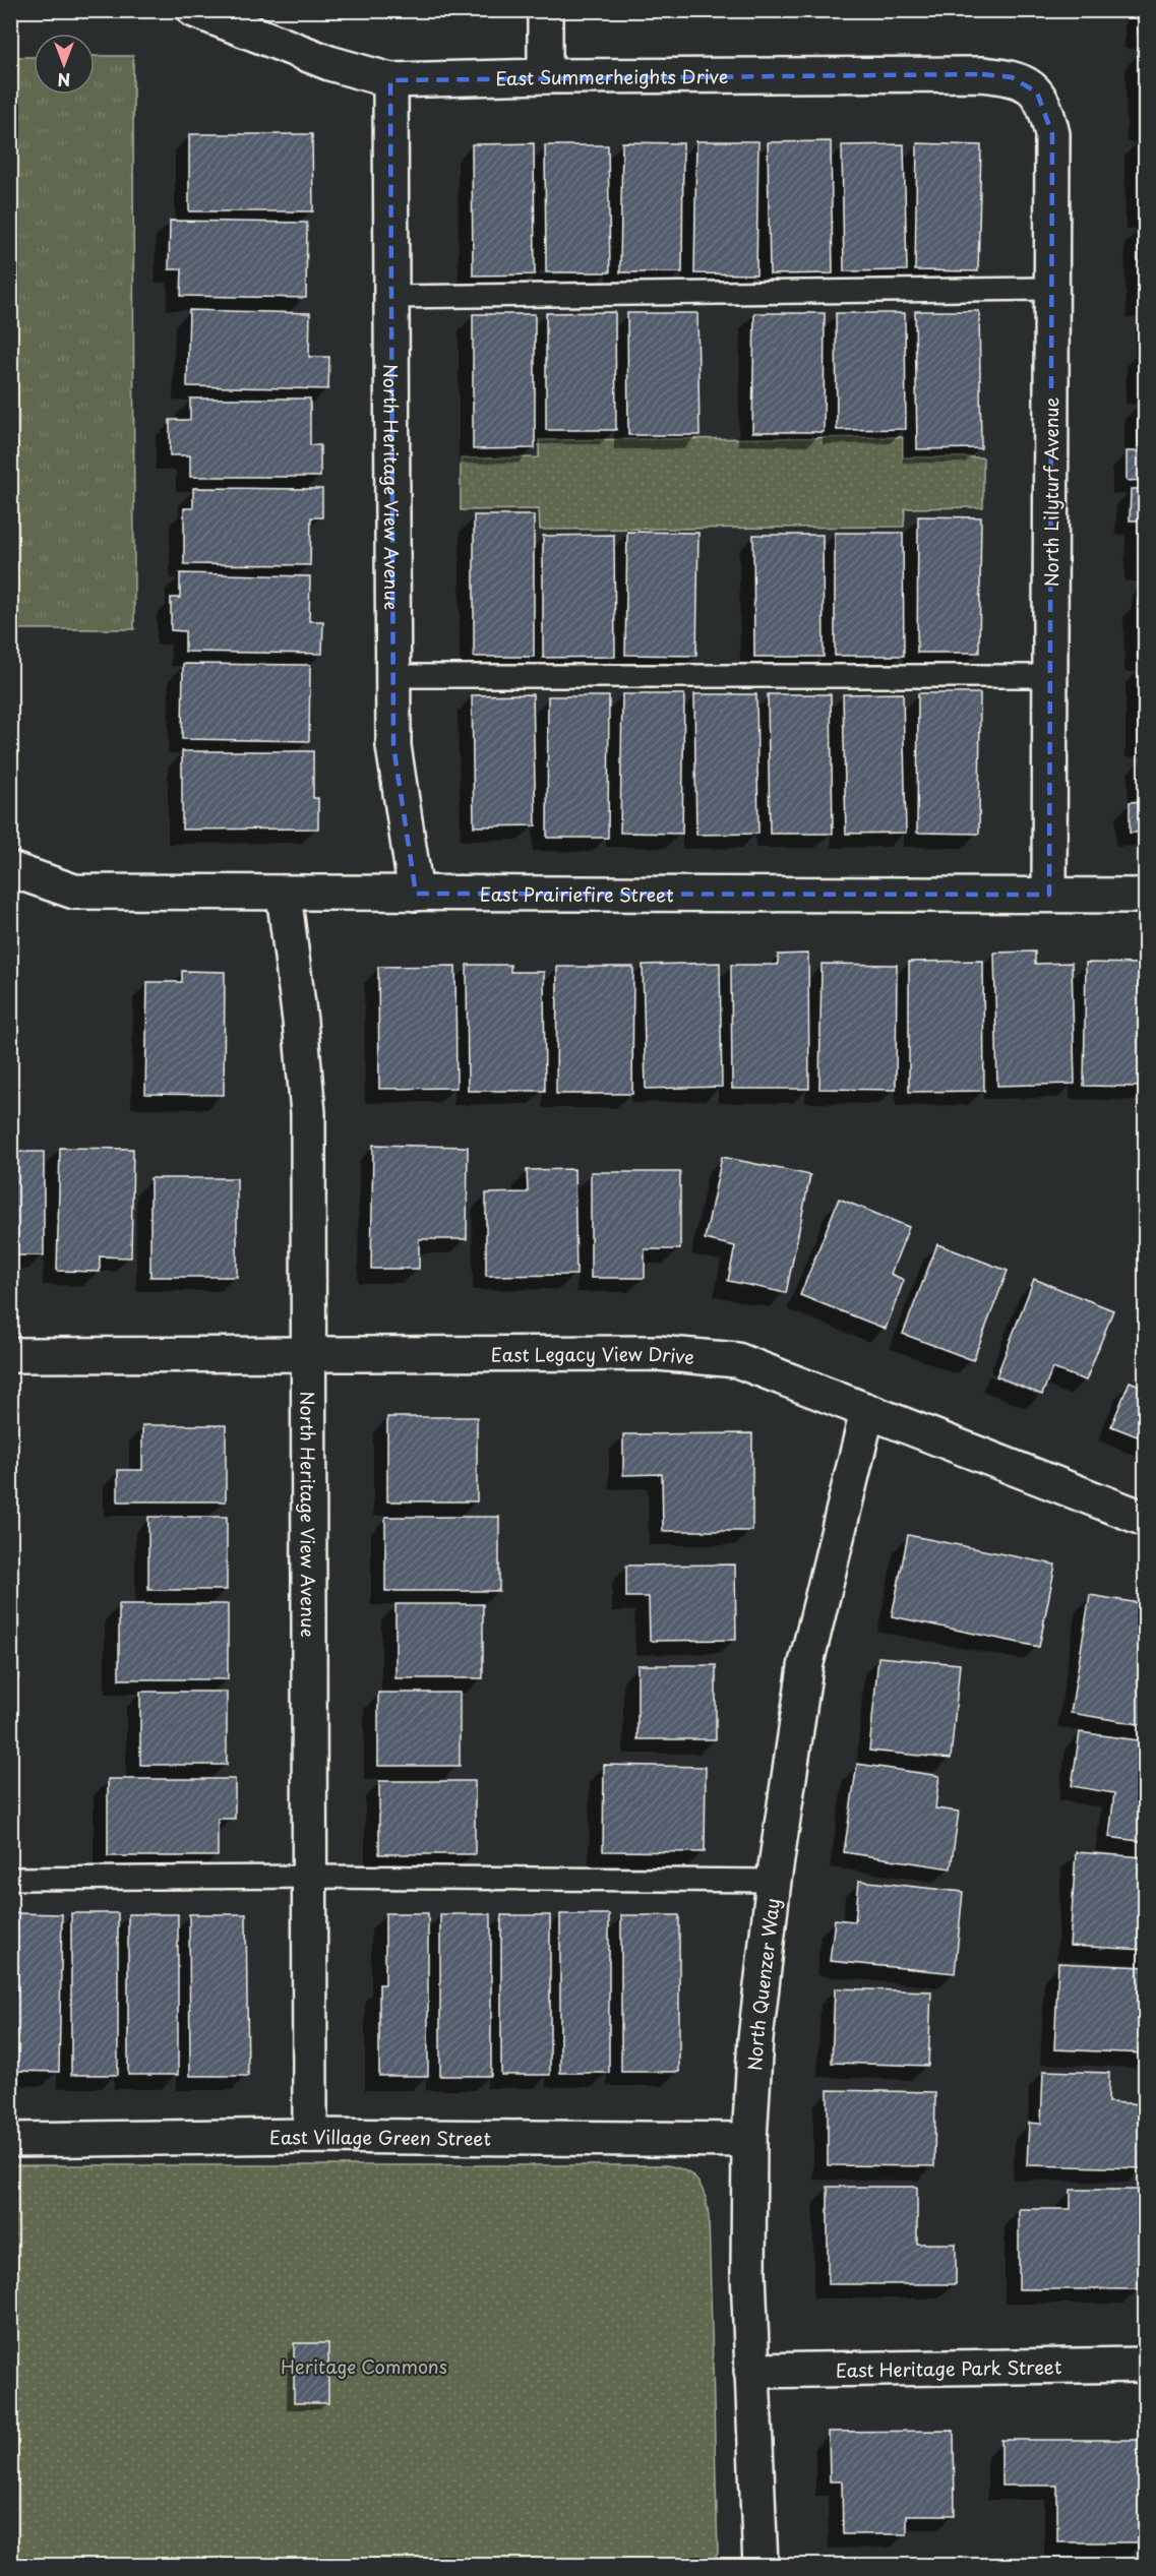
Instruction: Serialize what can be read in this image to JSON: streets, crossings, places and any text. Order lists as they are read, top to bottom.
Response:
{
  "streets": {
    "street": [
      "East Summerheights Drive",
      "North Heritage View Avenue",
      "North Lilyturf Avenue",
      "East Prairiefire Street",
      "East Legacy View Drive",
      "North Quenzer Way",
      "East Village Green Street",
      "East Heritage Park Street"
    ]
  },
  "crossings": [
    ["East Summerheights Drive", "North Heritage View Avenue"],
    ["East Summerheights Drive", "North Lilyturf Avenue"],
    ["North Heritage View Avenue", "East Prairiefire Street"],
    ["North Heritage View Avenue", "East Legacy View Drive"],
    ["North Heritage View Avenue", "East Village Green Street"],
    ["North Lilyturf Avenue", "East Prairiefire Street"],
    ["East Legacy View Drive", "North Quenzer Way"],
    ["North Quenzer Way", "East Village Green Street"],
    ["North Quenzer Way", "East Heritage Park Street"]
  ],
  "parks": ["Heritage Commons"],
  "north": "bottom"
}
